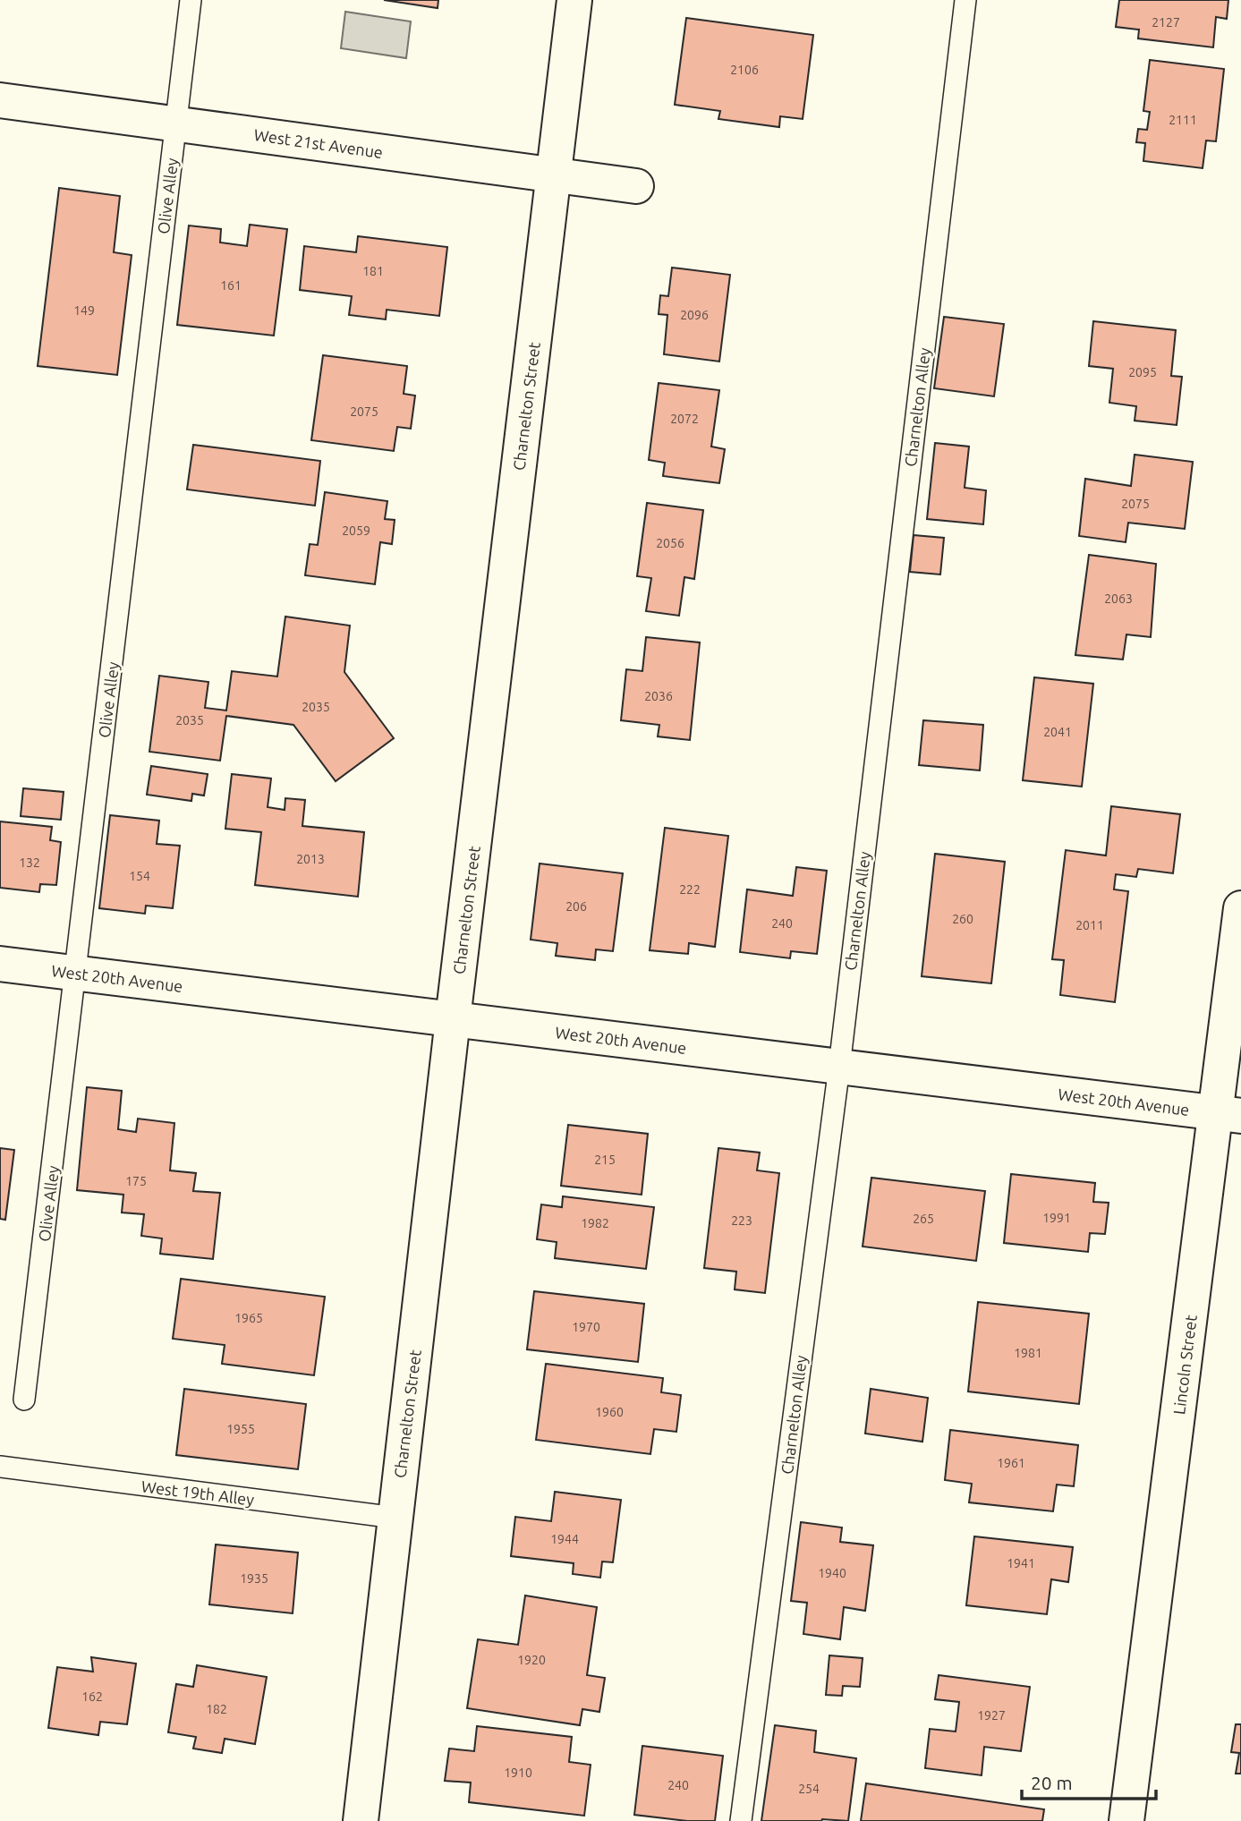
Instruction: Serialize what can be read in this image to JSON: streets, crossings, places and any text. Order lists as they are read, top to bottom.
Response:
{
  "streets": {
    "street": [
      "West 21st Avenue",
      "Charnelton Street",
      "West 20th Avenue",
      "Lincoln Street"
    ],
    "lane": ["Olive Alley", "Charnelton Alley", "West 19th Alley"]
  },
  "crossings": [
    ["West 21st Avenue", "Olive Alley"],
    ["West 21st Avenue", "Charnelton Street"],
    ["Olive Alley", "West 20th Avenue"],
    ["Charnelton Street", "West 20th Avenue"],
    ["Charnelton Street", "West 19th Alley"],
    ["Charnelton Alley", "West 20th Avenue"],
    ["West 20th Avenue", "Lincoln Street"]
  ],
  "house_numbers": [
    "2127",
    "2106",
    "2111",
    "181",
    "161",
    "149",
    "2096",
    "2095",
    "2075",
    "2072",
    "2075",
    "2059",
    "2056",
    "2063",
    "2036",
    "2035",
    "2035",
    "2041",
    "2013",
    "132",
    "154",
    "222",
    "206",
    "260",
    "240",
    "2011",
    "215",
    "175",
    "1991",
    "265",
    "223",
    "1982",
    "1965",
    "1970",
    "1981",
    "1960",
    "1955",
    "1961",
    "1944",
    "1941",
    "1940",
    "1935",
    "1920",
    "162",
    "182",
    "1927",
    "1910",
    "240",
    "254"
  ],
  "scale_bar": "20 m"
}
